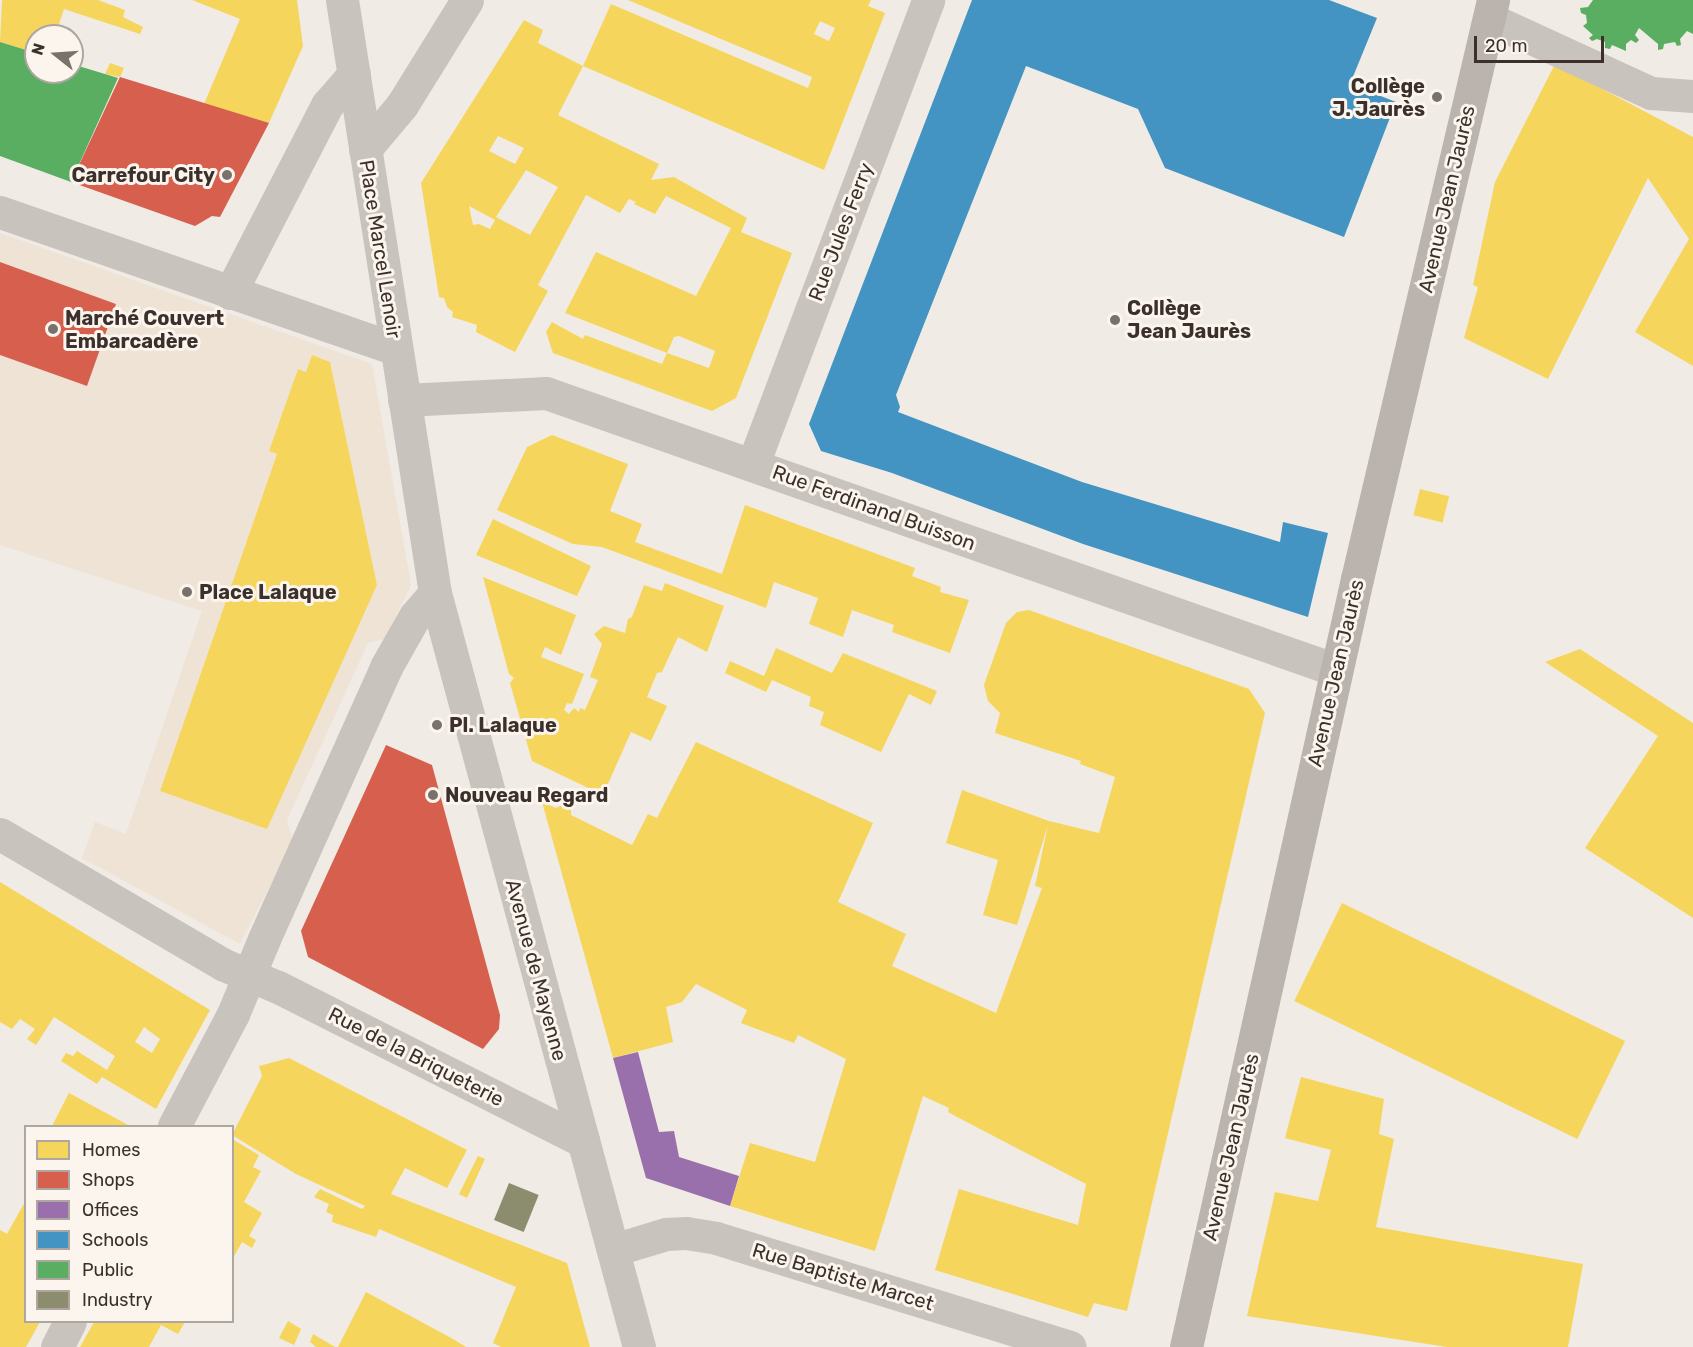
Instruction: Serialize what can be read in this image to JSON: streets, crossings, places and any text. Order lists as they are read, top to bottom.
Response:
{
  "streets": {
    "street": [
      "Avenue Jean Jaurès",
      "Rue Jules Ferry",
      "Place Marcel Lenoir",
      "Rue Ferdinand Buisson",
      "Avenue de Mayenne",
      "Rue de la Briqueterie",
      "Rue Baptiste Marcet"
    ]
  },
  "crossings": [
    ["Avenue Jean Jaurès", "Rue Ferdinand Buisson"],
    ["Rue Jules Ferry", "Rue Ferdinand Buisson"],
    ["Avenue de Mayenne", "Rue de la Briqueterie"],
    ["Avenue de Mayenne", "Rue Baptiste Marcet"]
  ],
  "places": [
    "Collège J. Jaurès",
    "Carrefour City",
    "Collège Jean Jaurès",
    "Marché Couvert Embarcadère",
    "Place Lalaque",
    "Pl. Lalaque",
    "Nouveau Regard"
  ],
  "legend": [
    "Homes",
    "Shops",
    "Offices",
    "Schools",
    "Public",
    "Industry"
  ],
  "scale_bar": "20 m",
  "north": "left"
}
